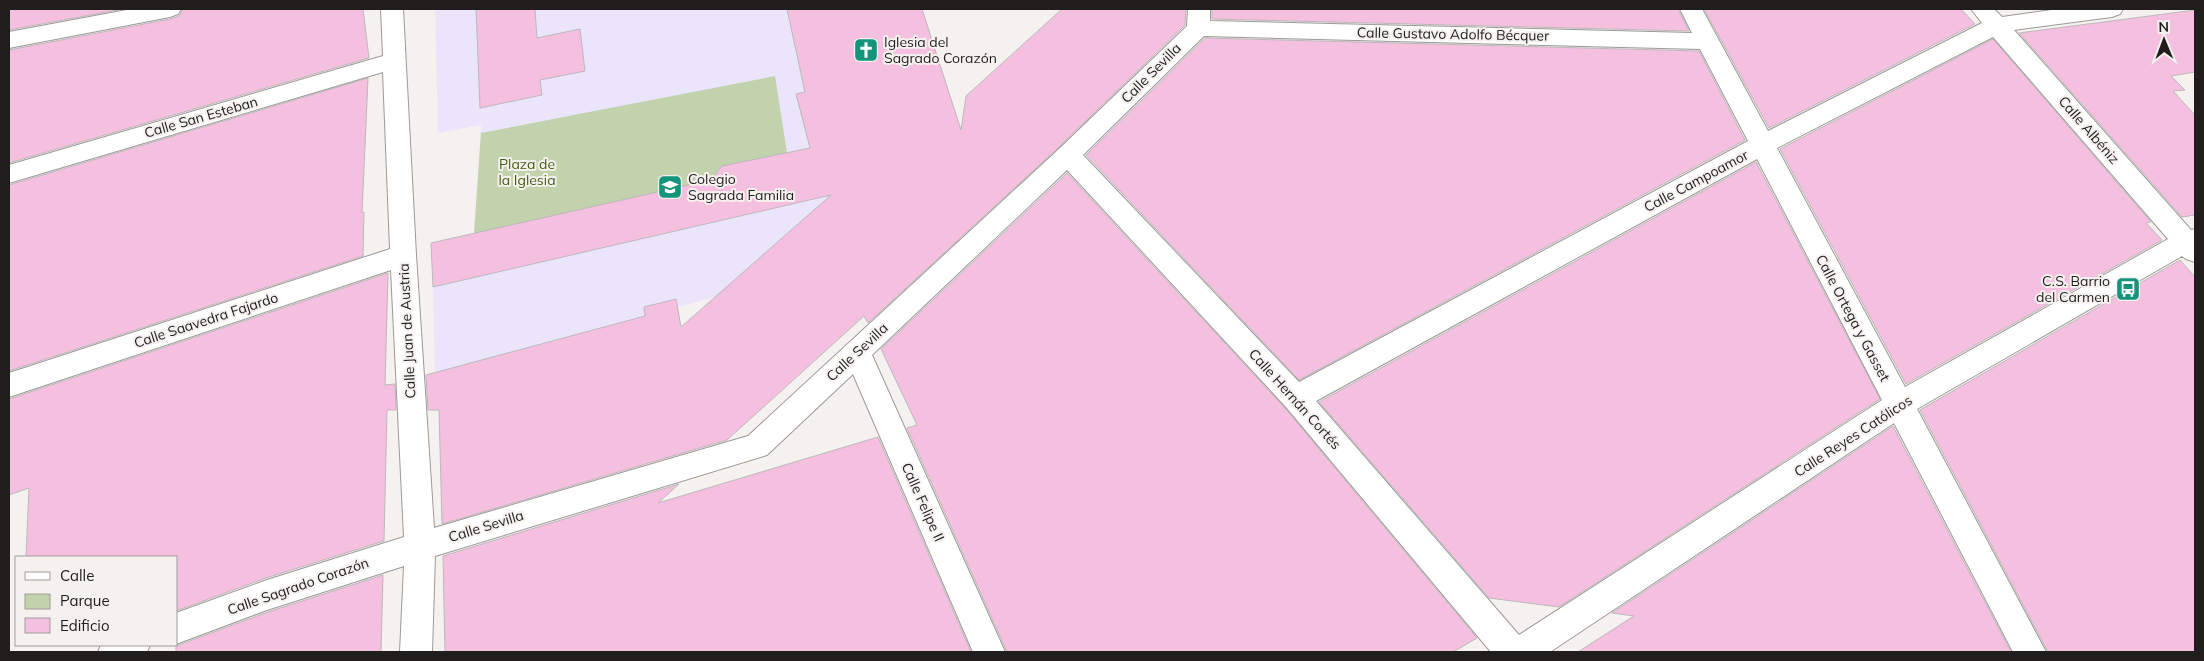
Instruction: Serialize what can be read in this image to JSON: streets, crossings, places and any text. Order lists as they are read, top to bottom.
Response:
{
  "streets": {
    "street": [
      "Calle Gustavo Adolfo Bécquer",
      "Calle Sevilla",
      "Calle San Esteban",
      "Calle Albéniz",
      "Calle Campoamor",
      "Calle Ortega y Gasset",
      "Calle Saavedra Fajardo",
      "Calle Juan de Austria",
      "Calle Hernán Cortés",
      "Calle Reyes Católicos",
      "Calle Felipe II",
      "Calle Sagrado Corazón"
    ]
  },
  "crossings": [
    ["Calle Gustavo Adolfo Bécquer", "Calle Sevilla"],
    ["Calle Gustavo Adolfo Bécquer", "Calle Ortega y Gasset"],
    ["Calle Sevilla", "Calle Juan de Austria"],
    ["Calle Sevilla", "Calle Hernán Cortés"],
    ["Calle Sevilla", "Calle Felipe II"],
    ["Calle Sevilla", "Calle Sagrado Corazón"],
    ["Calle San Esteban", "Calle Juan de Austria"],
    ["Calle Albéniz", "Calle Campoamor"],
    ["Calle Albéniz", "Calle Reyes Católicos"],
    ["Calle Campoamor", "Calle Ortega y Gasset"],
    ["Calle Campoamor", "Calle Hernán Cortés"],
    ["Calle Ortega y Gasset", "Calle Reyes Católicos"],
    ["Calle Saavedra Fajardo", "Calle Juan de Austria"],
    ["Calle Juan de Austria", "Calle Sagrado Corazón"]
  ],
  "parks": ["Plaza de la Iglesia"],
  "places": {
    "church": ["Iglesia del Sagrado Corazón"],
    "school or university": ["Colegio Sagrada Familia"],
    "bus stop": ["C.S. Barrio del Carmen"]
  },
  "legend": ["Calle", "Parque", "Edificio"],
  "north": "top"
}
